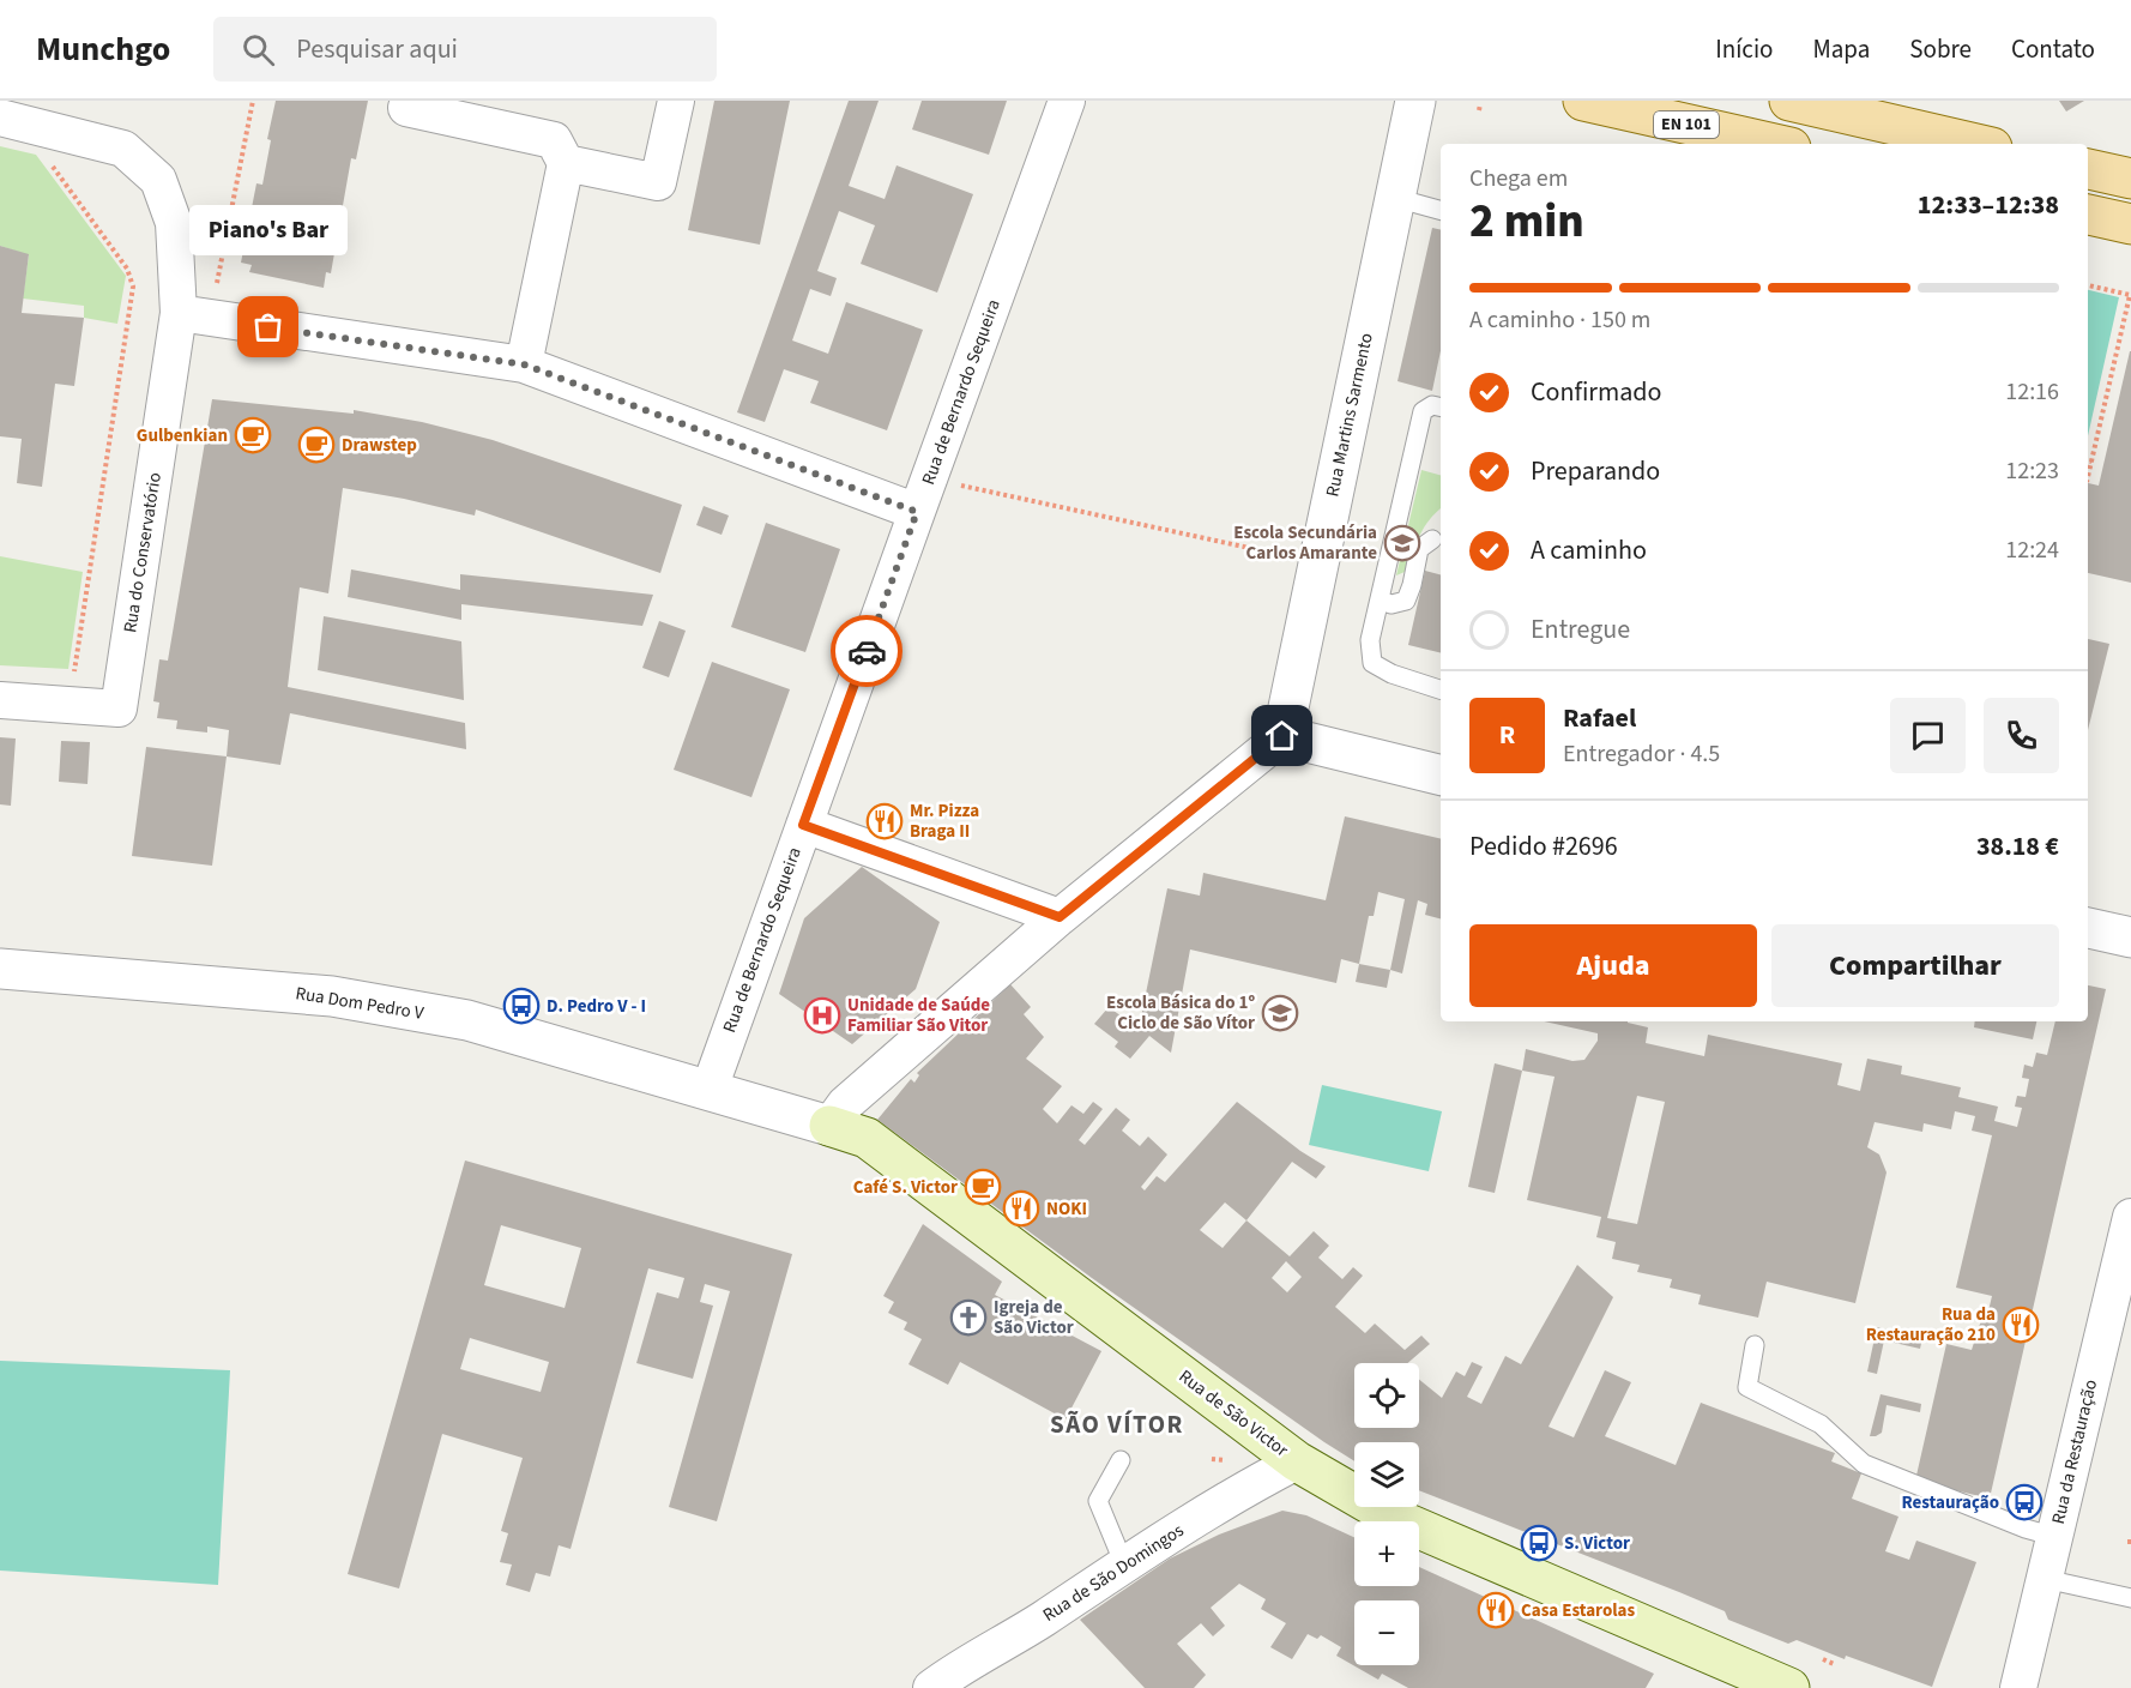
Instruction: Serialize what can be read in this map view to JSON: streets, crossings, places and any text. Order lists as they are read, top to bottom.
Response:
{
  "streets": {
    "main road": ["EN 101", "Rua de São Victor"],
    "street": [
      "Rua de Bernardo Sequeira",
      "Rua Martins Sarmento",
      "Rua do Conservatório",
      "Rua Dom Pedro V",
      "Rua da Restauração",
      "Rua de São Domingos"
    ]
  },
  "crossings": [
    ["Rua de Bernardo Sequeira", "Rua Dom Pedro V"],
    ["Rua de Bernardo Sequeira", "Rua de São Victor"],
    ["Rua Dom Pedro V", "Rua de São Victor"],
    ["Rua de São Victor", "Rua de São Domingos"]
  ],
  "districts": ["SÃO VÍTOR"],
  "places": {
    "other": ["Piano's Bar"],
    "cafe": ["Gulbenkian", "Drawstep", "Café S. Victor"],
    "school or university": ["Escola Secundária Carlos Amarante", "Escola Básica do 1º Ciclo de São Vítor"],
    "restaurant": [
      "Mr. Pizza Braga II",
      "NOKI",
      "Rua da Restauração 210",
      "Casa Estarolas"
    ],
    "bus stop": ["D. Pedro V - I", "Restauração", "S. Victor"],
    "hospital": ["Unidade de Saúde Familiar São Vitor"],
    "church": ["Igreja de São Victor"]
  },
  "page": {
    "header": "Munchgo",
    "search": "Pesquisar aqui",
    "nav": [
      "Início",
      "Mapa",
      "Sobre",
      "Contato"
    ],
    "heading": ["2 min", "Chega em", "12:33–12:38"],
    "panel": [
      "Rafael",
      "Entregador · 4.5",
      "Pedido #2696",
      "38.18 €"
    ],
    "bubble": "Piano's Bar",
    "bar": "A caminho · 150 m",
    "list": [
      ["Confirmado", "12:16"],
      ["Preparando", "12:23"],
      ["A caminho", "12:24"],
      "Entregue"
    ],
    "round": "R",
    "buttons": ["Ajuda", "Compartilhar"],
    "map_buttons": ["+", "−"]
  }
}
